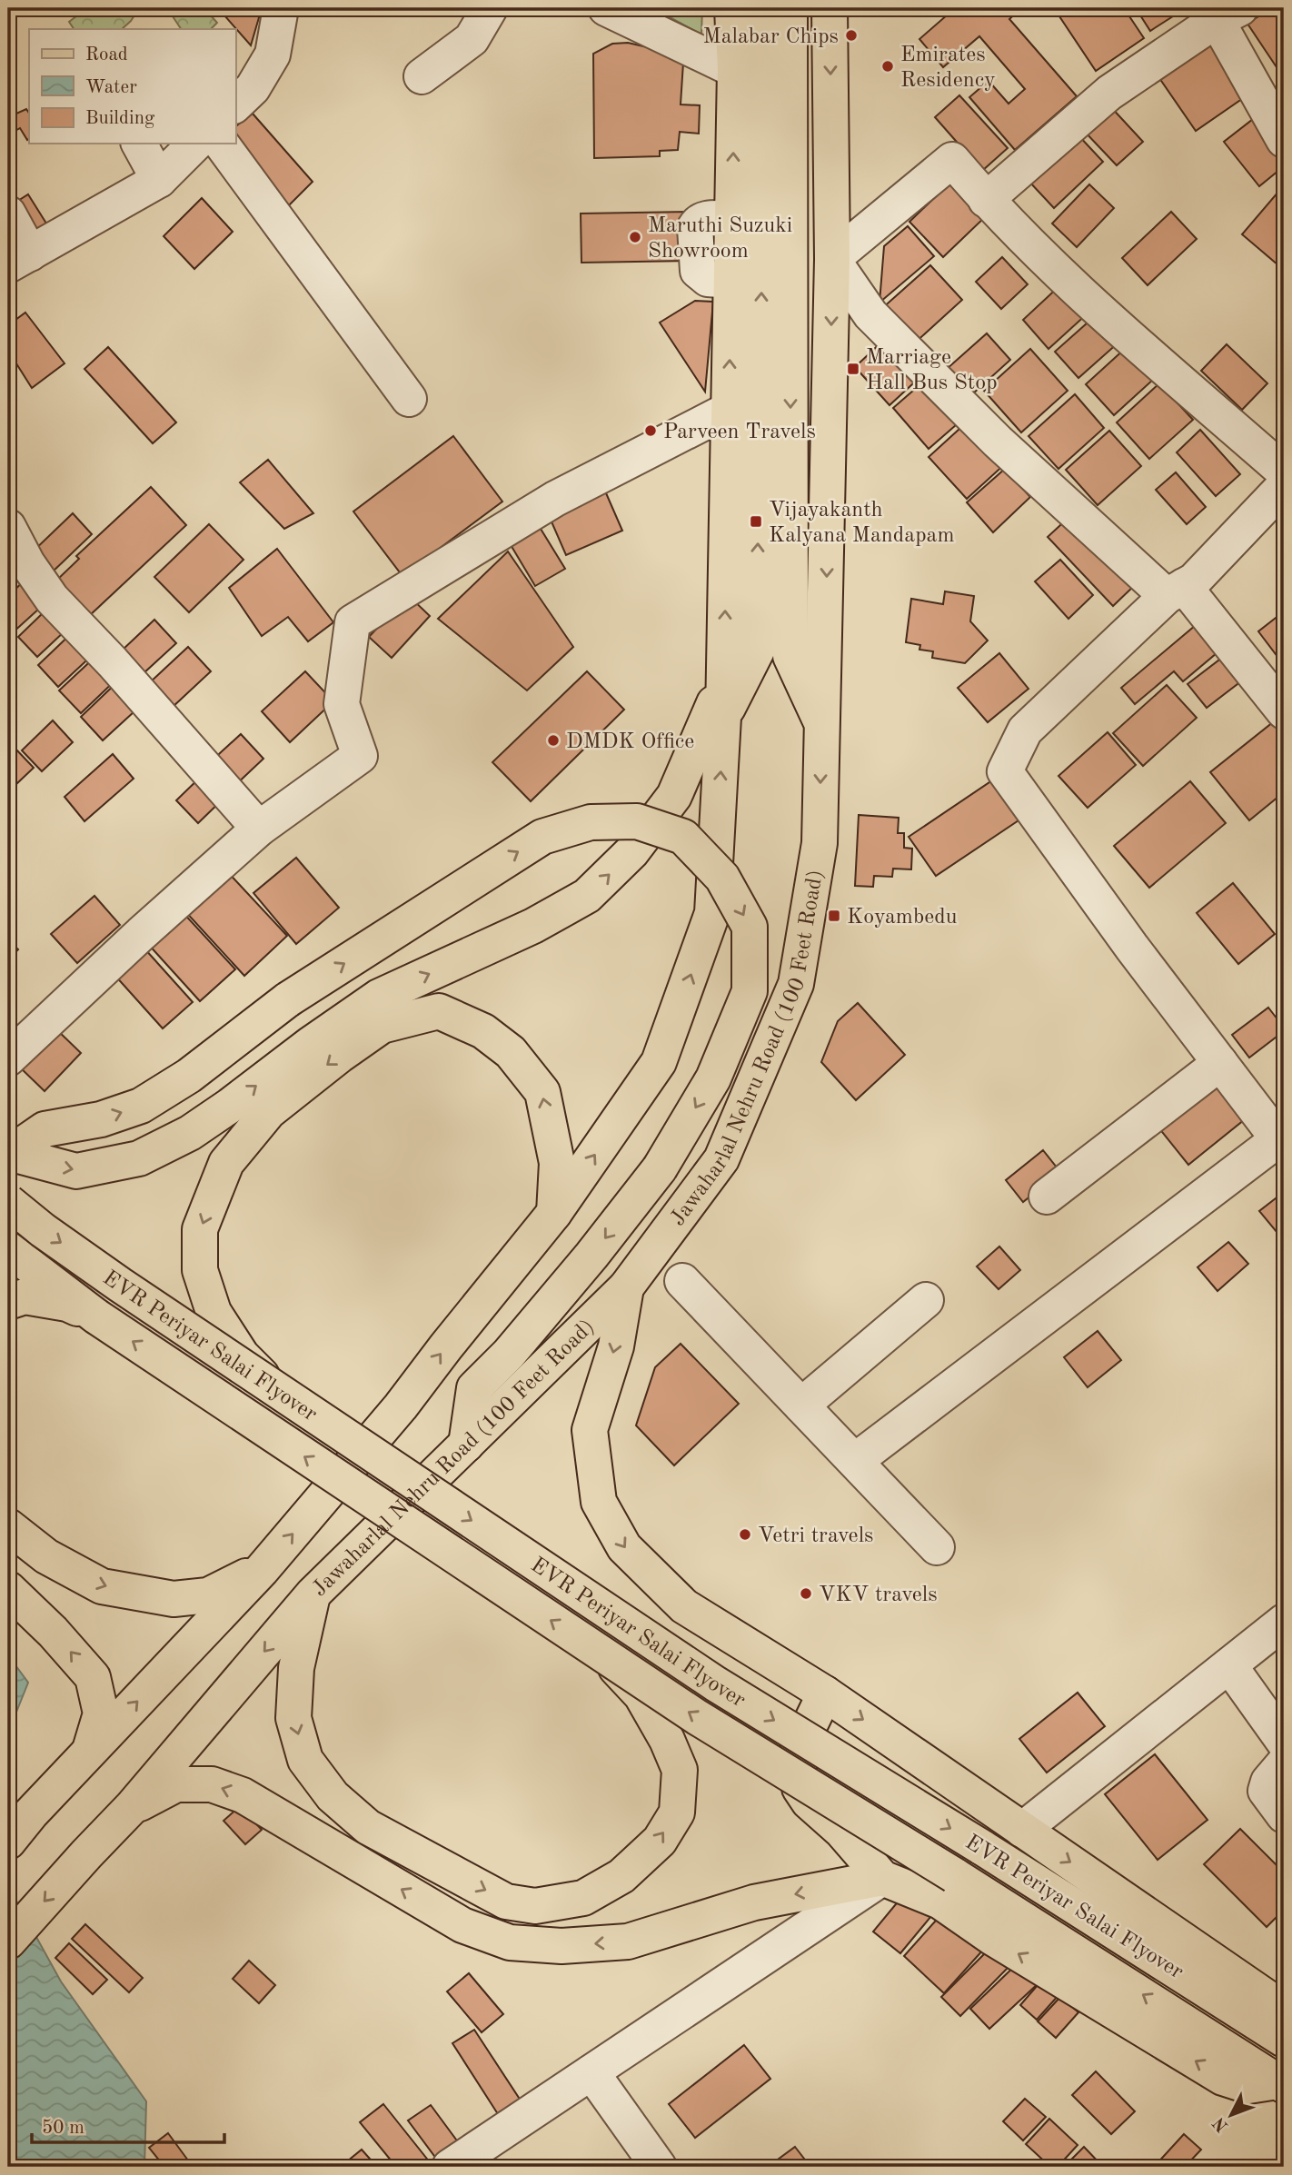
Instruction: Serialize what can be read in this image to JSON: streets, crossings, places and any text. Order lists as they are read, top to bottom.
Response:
{
  "streets": {
    "main road": ["Jawaharlal Nehru Road (100 Feet Road)", "EVR Periyar Salai Flyover"]
  },
  "places": {
    "other": [
      "Malabar Chips",
      "Emirates Residency",
      "Maruthi Suzuki Showroom",
      "Parveen Travels",
      "DMDK Office",
      "Vetri travels",
      "VKV travels"
    ],
    "transit": ["Marriage Hall Bus Stop", "Vijayakanth Kalyana Mandapam", "Koyambedu"]
  },
  "legend": ["Road", "Water", "Building"],
  "scale_bar": "50 m",
  "north": "bottom left"
}
